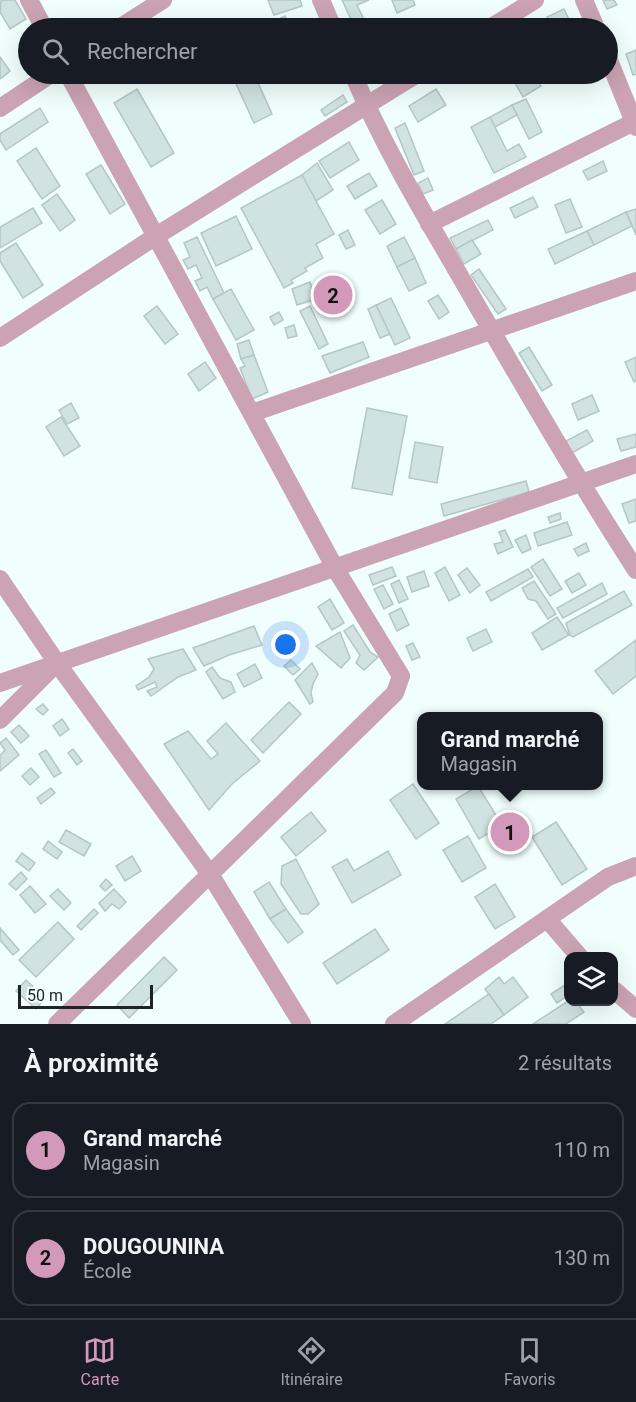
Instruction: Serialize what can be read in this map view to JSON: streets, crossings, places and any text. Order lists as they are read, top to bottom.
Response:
{
  "scale_bar": "50 m",
  "page": {
    "search": "Rechercher",
    "pins": ["2", "1"],
    "popup": ["Grand marché", "Magasin"],
    "scale": "50 m",
    "heading": ["À proximité", "2 résultats"],
    "list": [
      {
        "mark": "1",
        "name": "Grand marché",
        "note": "Magasin",
        "value": "110 m"
      },
      {
        "mark": "2",
        "name": "DOUGOUNINA",
        "note": "École",
        "value": "130 m"
      }
    ],
    "nav": ["Carte", "Itinéraire", "Favoris"]
  }
}
